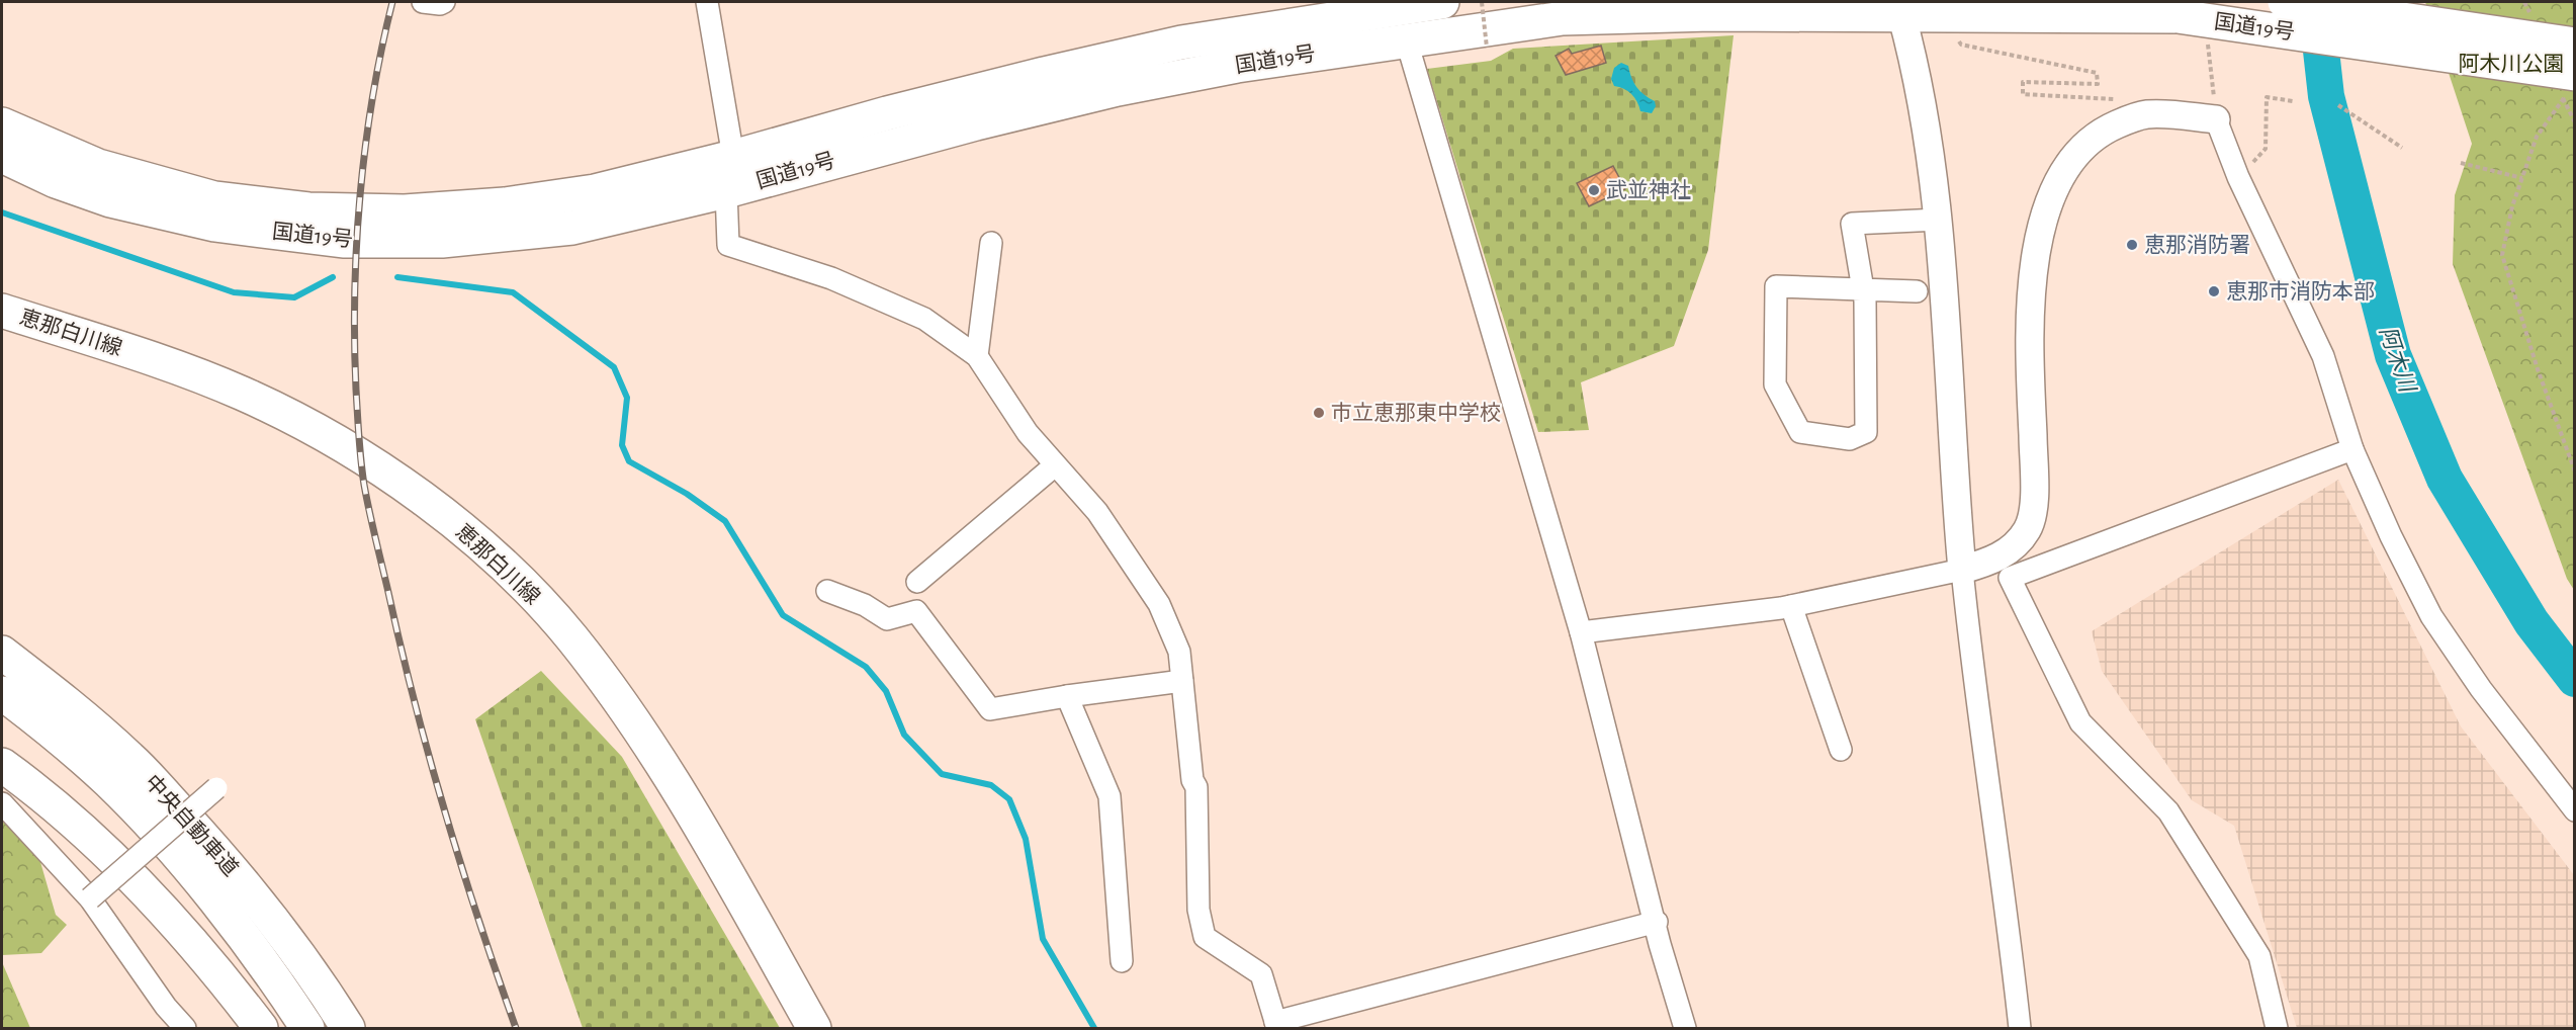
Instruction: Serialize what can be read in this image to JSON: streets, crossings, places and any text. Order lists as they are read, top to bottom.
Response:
{
  "streets": {
    "main road": ["国道19号", "恵那白川線", "中央自動車道"]
  },
  "water": ["阿木川"],
  "parks": ["阿木川公園"],
  "places": [
    "武並神社",
    "恵那消防署",
    "恵那市消防本部",
    "市立恵那東中学校"
  ]
}
